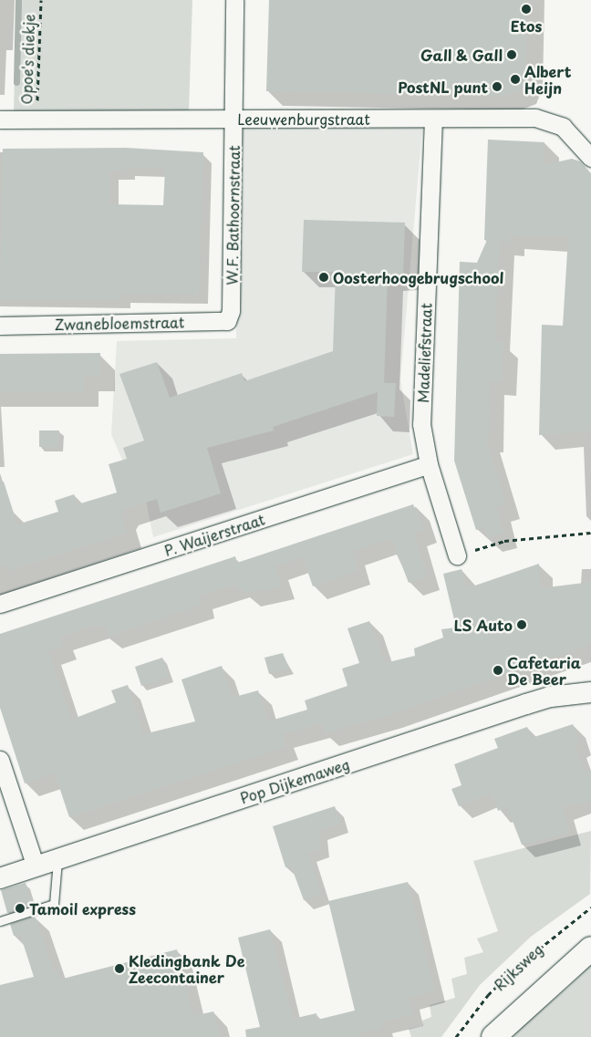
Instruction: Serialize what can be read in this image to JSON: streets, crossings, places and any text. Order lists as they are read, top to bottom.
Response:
{
  "streets": {
    "street": [
      "Leeuwenburgstraat",
      "W.F. Bathoornstraat",
      "Zwanebloemstraat",
      "Madeliefstraat",
      "P. Waijerstraat",
      "Pop Dijkemaweg"
    ],
    "path": ["Opoe's diekje", "Rijksweg"]
  },
  "crossings": [
    ["Opoe's diekje", "Leeuwenburgstraat"],
    ["Leeuwenburgstraat", "W.F. Bathoornstraat"],
    ["Leeuwenburgstraat", "Madeliefstraat"],
    ["W.F. Bathoornstraat", "Zwanebloemstraat"],
    ["Madeliefstraat", "P. Waijerstraat"]
  ],
  "places": [
    "Etos",
    "Gall & Gall",
    "Albert Heijn",
    "PostNL punt",
    "Oosterhoogebrugschool",
    "LS Auto",
    "Cafetaria De Beer",
    "Tamoil express",
    "Kledingbank De Zeecontainer"
  ]
}
